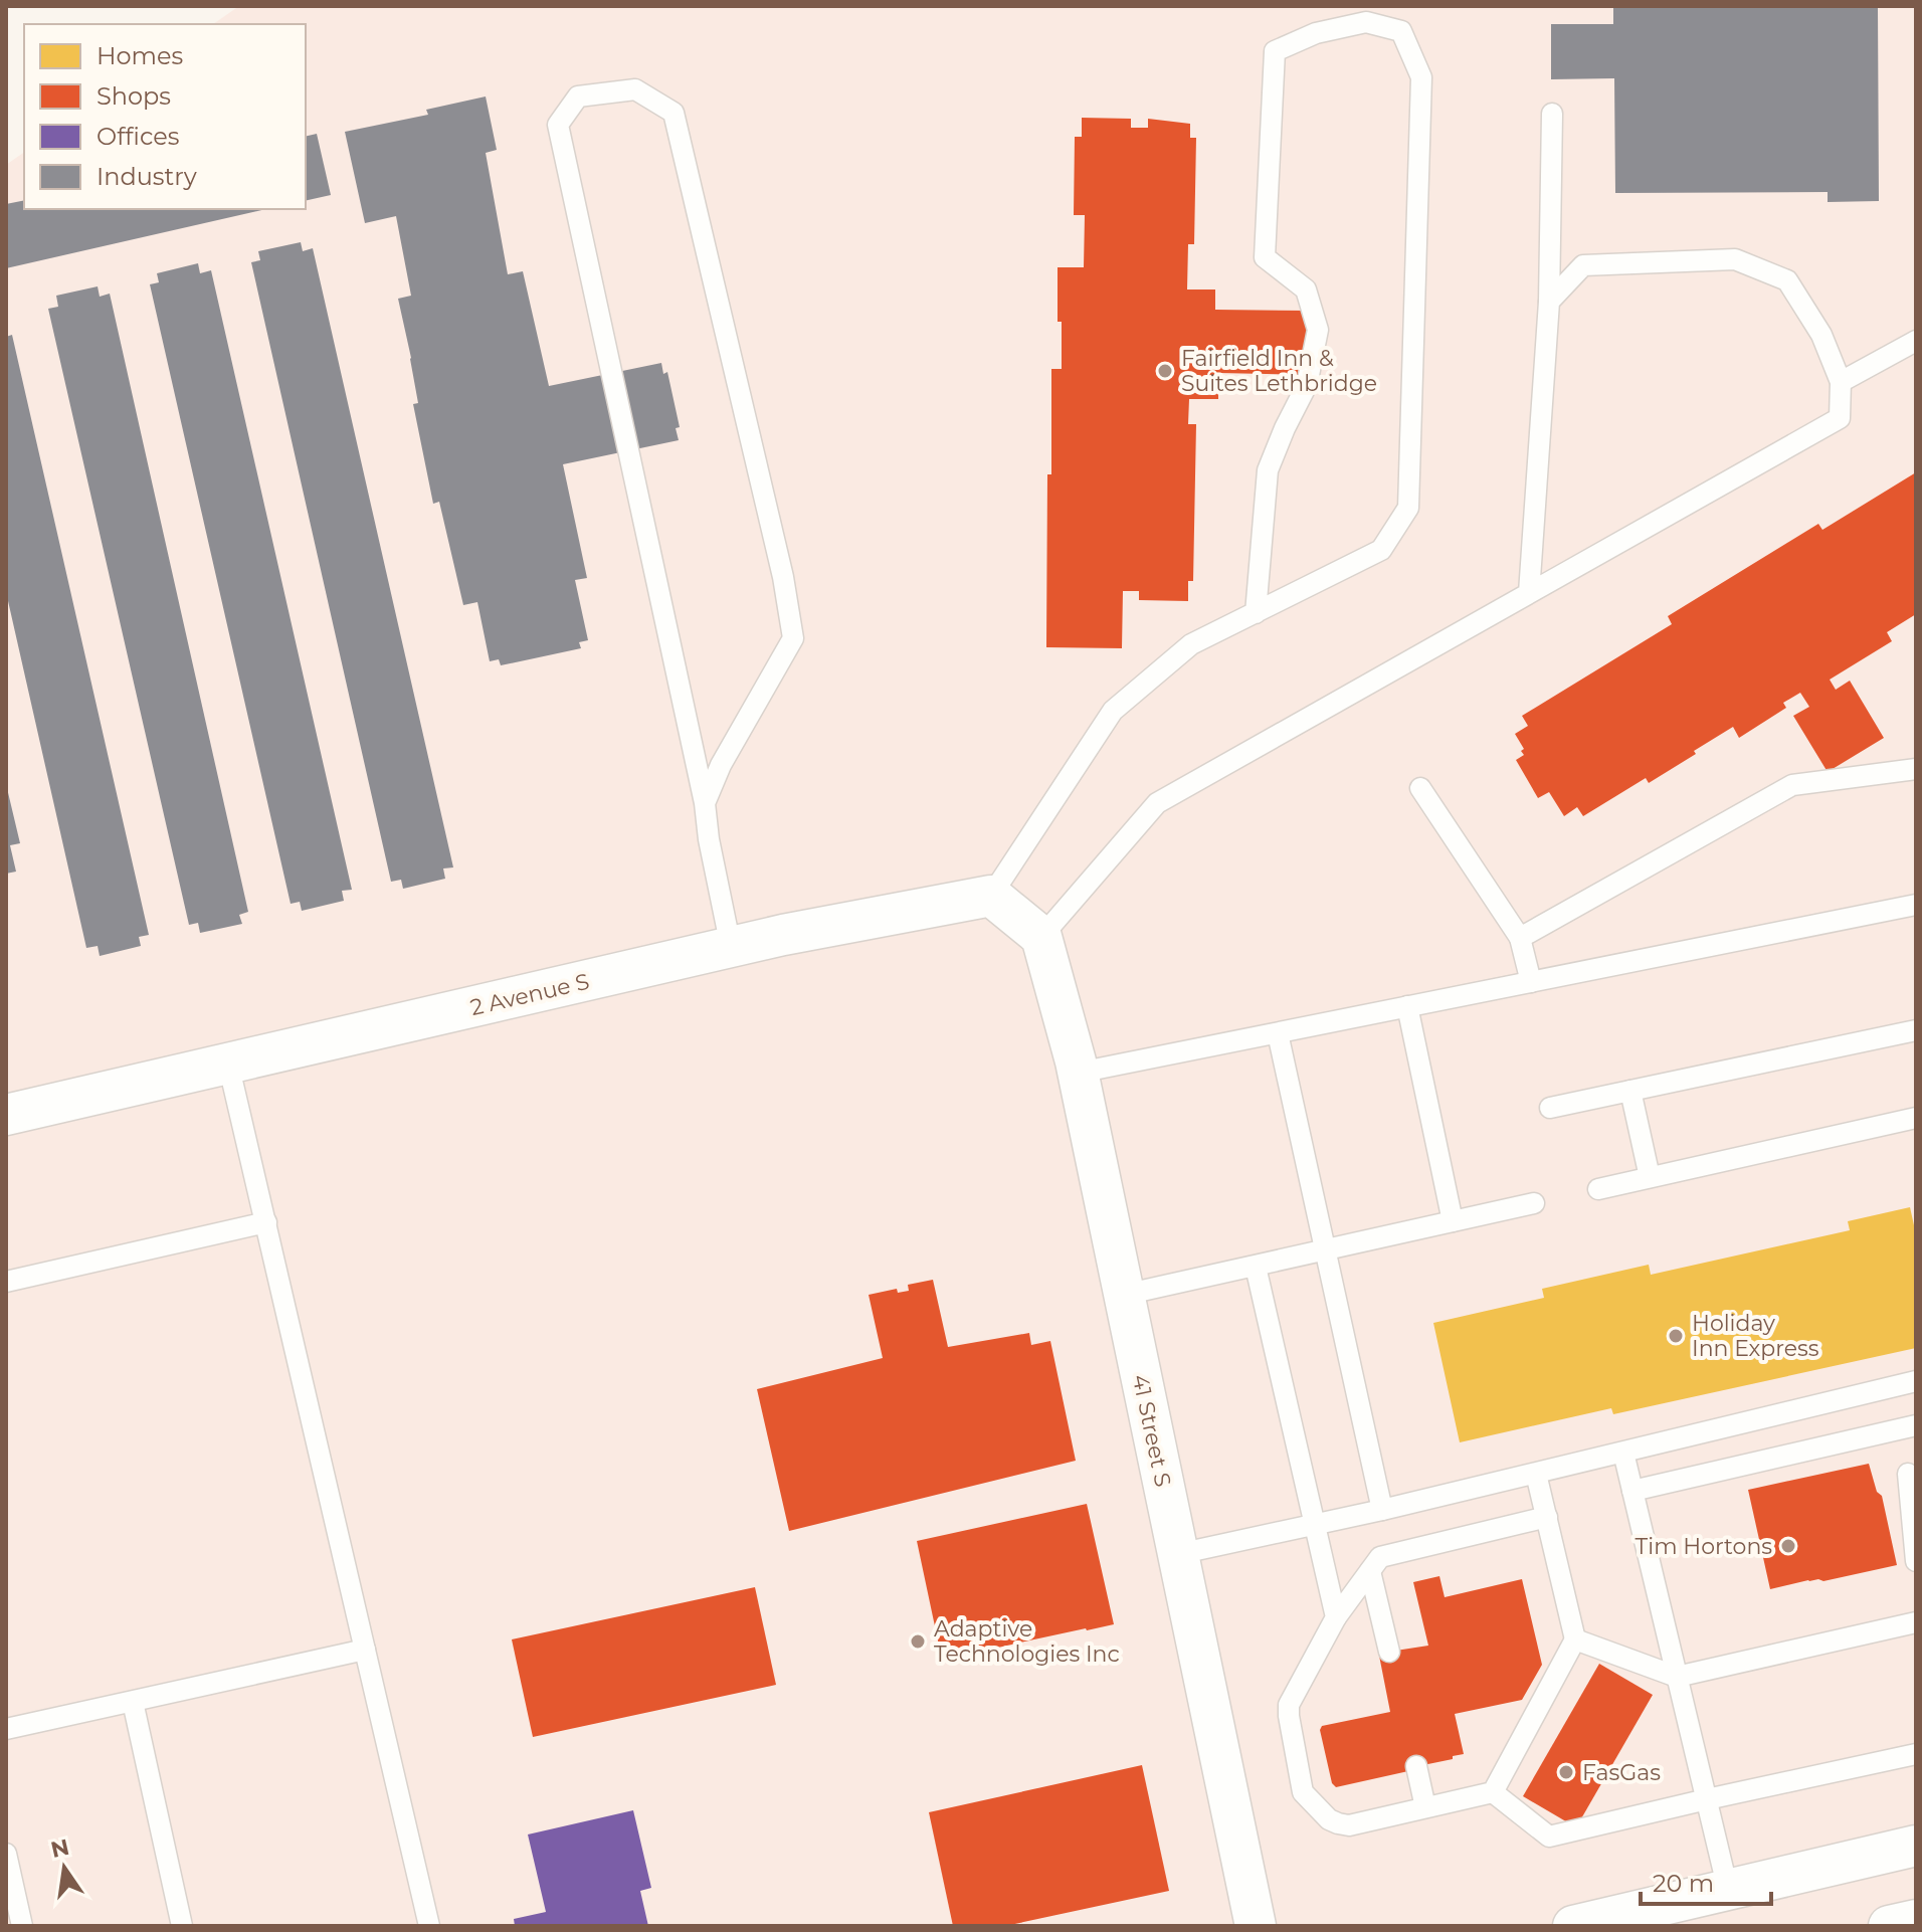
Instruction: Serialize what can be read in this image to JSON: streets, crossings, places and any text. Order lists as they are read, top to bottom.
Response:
{
  "streets": {
    "street": ["2 Avenue S", "41 Street S"]
  },
  "places": [
    "Fairfield Inn & Suites Lethbridge",
    "Holiday Inn Express",
    "Tim Hortons",
    "Adaptive Technologies Inc",
    "FasGas"
  ],
  "legend": [
    "Homes",
    "Shops",
    "Offices",
    "Industry"
  ],
  "scale_bar": "20 m",
  "north": "top"
}
